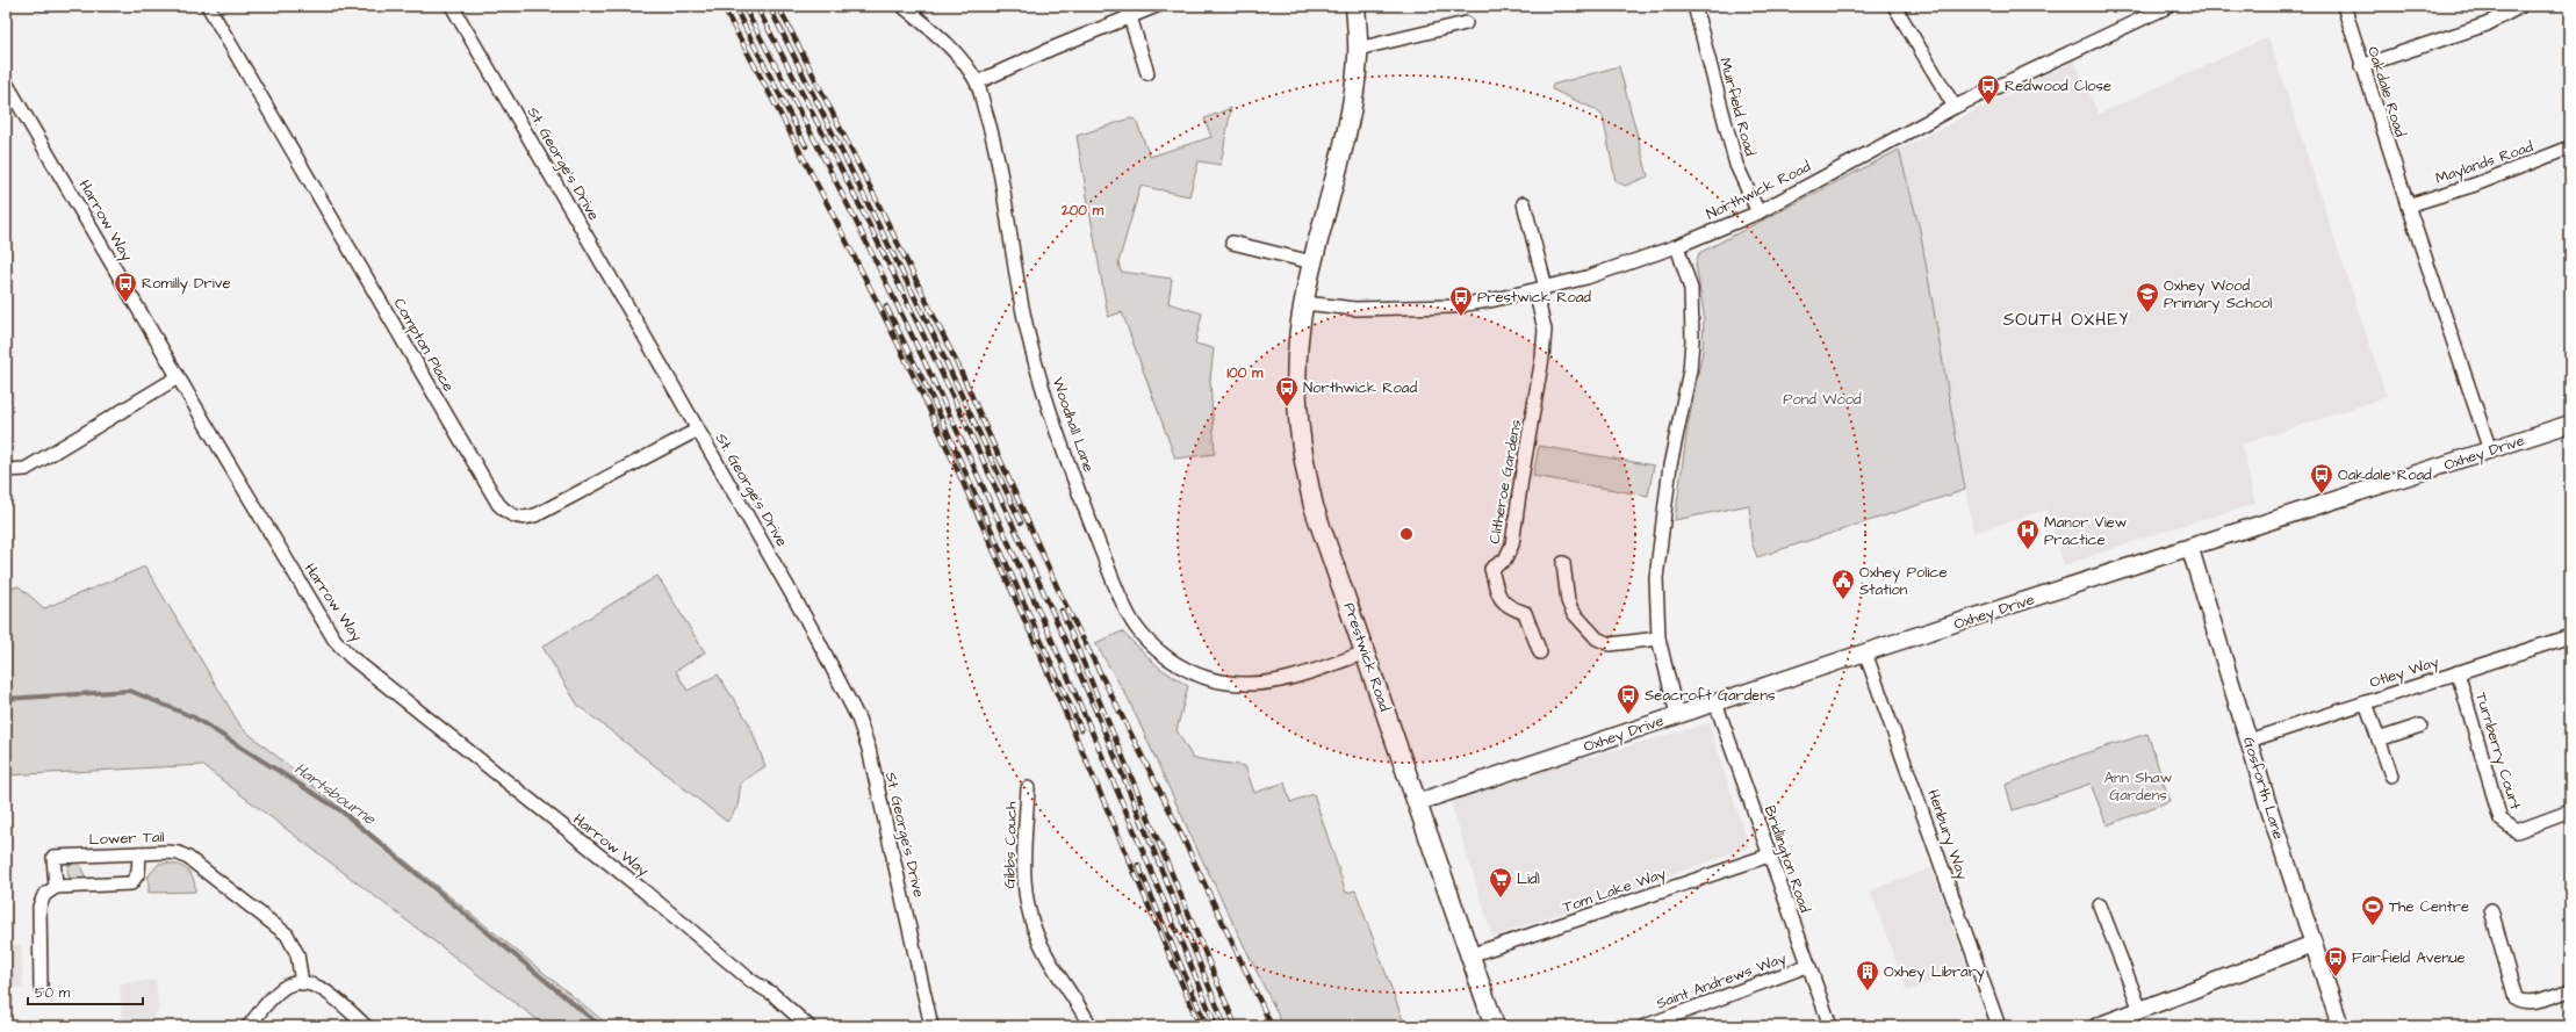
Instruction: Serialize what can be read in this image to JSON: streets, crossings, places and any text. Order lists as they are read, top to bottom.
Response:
{
  "streets": {
    "main road": ["Prestwick Road"],
    "street": [
      "Oakdale Road",
      "Muirfield Road",
      "Maylands Road",
      "St. George's Drive",
      "Northwick Road",
      "Harrow Way",
      "Compton Place",
      "Woodhall Lane",
      "Oxhey Drive",
      "Clitheroe Gardens",
      "Otley Way",
      "Turnberry Court",
      "Gosforth Lane",
      "Henbury Way",
      "Lower Tail",
      "Gibbs Couch",
      "Bridlington Road",
      "Tom Lake Way",
      "Saint Andrews Way"
    ]
  },
  "crossings": [
    ["Oakdale Road", "Maylands Road"],
    ["Oakdale Road", "Oxhey Drive"],
    ["Muirfield Road", "Northwick Road"],
    ["St. George's Drive", "Compton Place"],
    ["Northwick Road", "Clitheroe Gardens"],
    ["Northwick Road", "Prestwick Road"],
    ["Woodhall Lane", "Prestwick Road"],
    ["Oxhey Drive", "Prestwick Road"],
    ["Oxhey Drive", "Gosforth Lane"],
    ["Oxhey Drive", "Henbury Way"],
    ["Oxhey Drive", "Bridlington Road"],
    ["Prestwick Road", "Tom Lake Way"],
    ["Otley Way", "Turnberry Court"],
    ["Otley Way", "Gosforth Lane"],
    ["Bridlington Road", "Tom Lake Way"],
    ["Bridlington Road", "Saint Andrews Way"]
  ],
  "districts": ["SOUTH OXHEY"],
  "water": ["Hartsbourne"],
  "parks": ["Pond Wood", "Ann Shaw Gardens"],
  "places": {
    "bus stop": [
      "Redwood Close",
      "Romilly Drive",
      "Prestwick Road",
      "Northwick Road",
      "Oakdale Road",
      "Seacroft Gardens",
      "Fairfield Avenue"
    ],
    "school or university": ["Oxhey Wood Primary School"],
    "hospital": ["Manor View Practice"],
    "public building": ["Oxhey Police Station"],
    "supermarket": ["Lidl"],
    "sports": ["The Centre"],
    "building": ["Oxhey Library"]
  },
  "scale_bar": "50 m",
  "rings": ["200 m", "100 m"]
}
